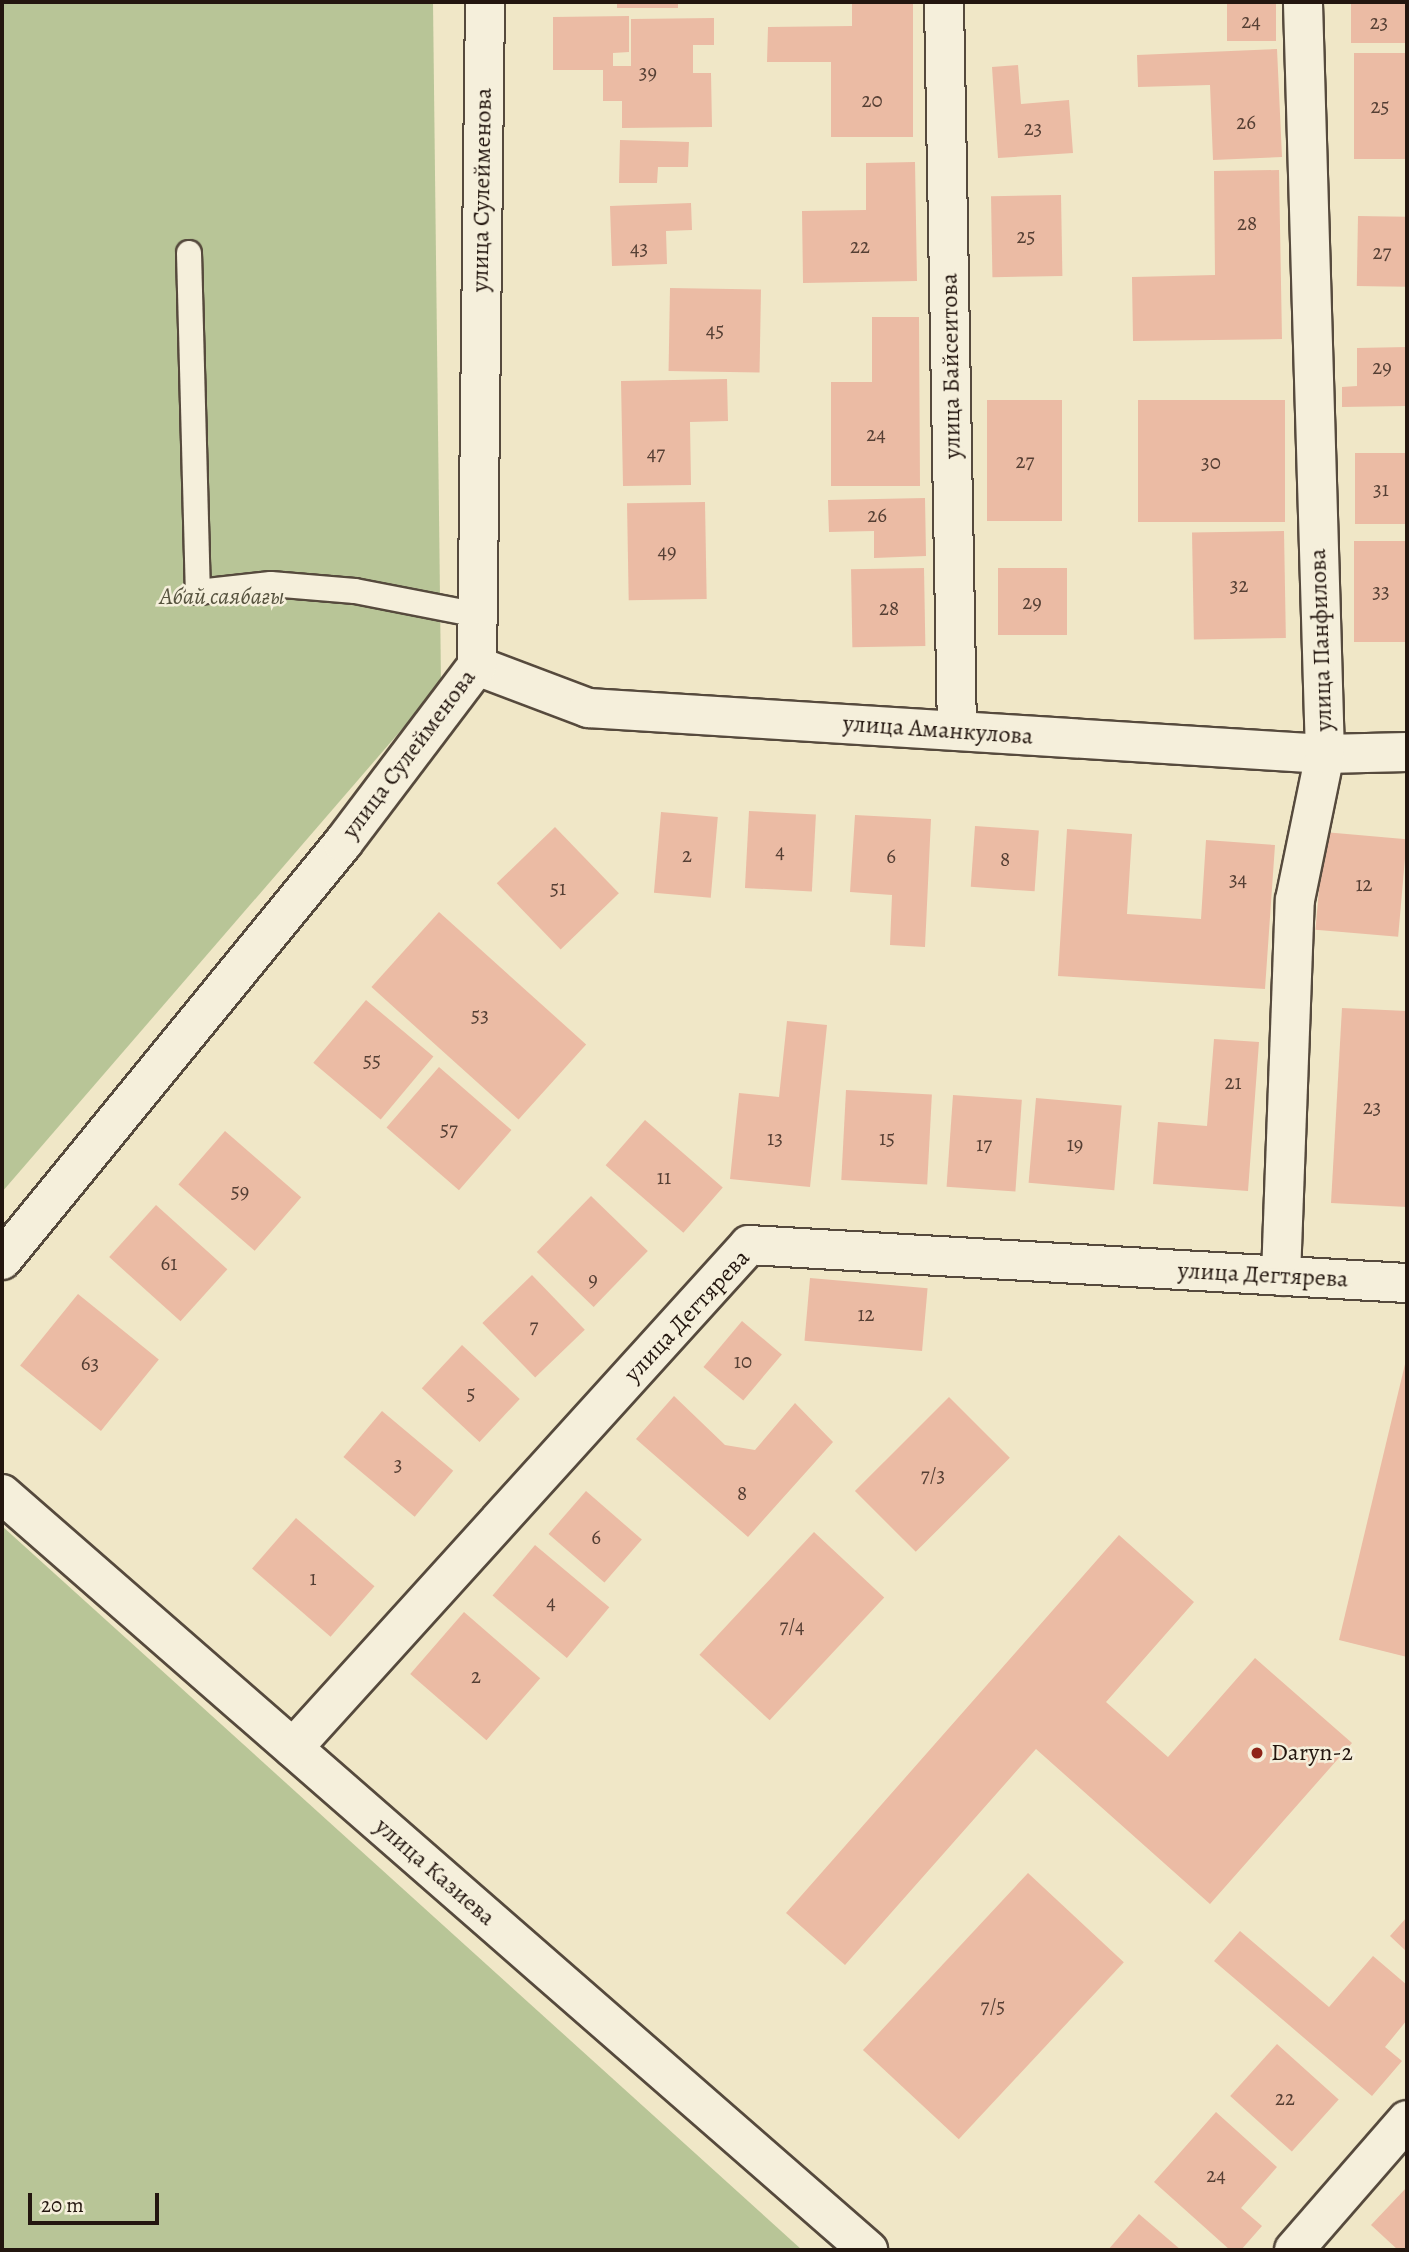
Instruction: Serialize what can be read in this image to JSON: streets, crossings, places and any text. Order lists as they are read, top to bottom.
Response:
{
  "streets": {
    "street": [
      "улица Сулейменова",
      "улица Байсеитова",
      "улица Панфилова",
      "улица Аманкулова",
      "улица Дегтярева",
      "улица Казиева"
    ]
  },
  "crossings": [
    ["улица Сулейменова", "улица Аманкулова"],
    ["улица Байсеитова", "улица Аманкулова"],
    ["улица Панфилова", "улица Аманкулова"],
    ["улица Панфилова", "улица Дегтярева"],
    ["улица Дегтярева", "улица Казиева"]
  ],
  "parks": ["Абай саябағы"],
  "places": ["Daryn-2"],
  "house_numbers": [
    "24",
    "23",
    "39",
    "20",
    "25",
    "26",
    "23",
    "28",
    "25",
    "22",
    "43",
    "27",
    "45",
    "29",
    "24",
    "47",
    "27",
    "30",
    "31",
    "26",
    "49",
    "32",
    "33",
    "29",
    "28",
    "4",
    "2",
    "6",
    "8",
    "34",
    "12",
    "51",
    "53",
    "55",
    "21",
    "23",
    "57",
    "13",
    "15",
    "17",
    "19",
    "11",
    "59",
    "61",
    "9",
    "12",
    "7",
    "10",
    "63",
    "5",
    "3",
    "7/3",
    "8",
    "6",
    "1",
    "4",
    "7/4",
    "2",
    "7/5",
    "22",
    "24"
  ],
  "scale_bar": "20 m"
}
